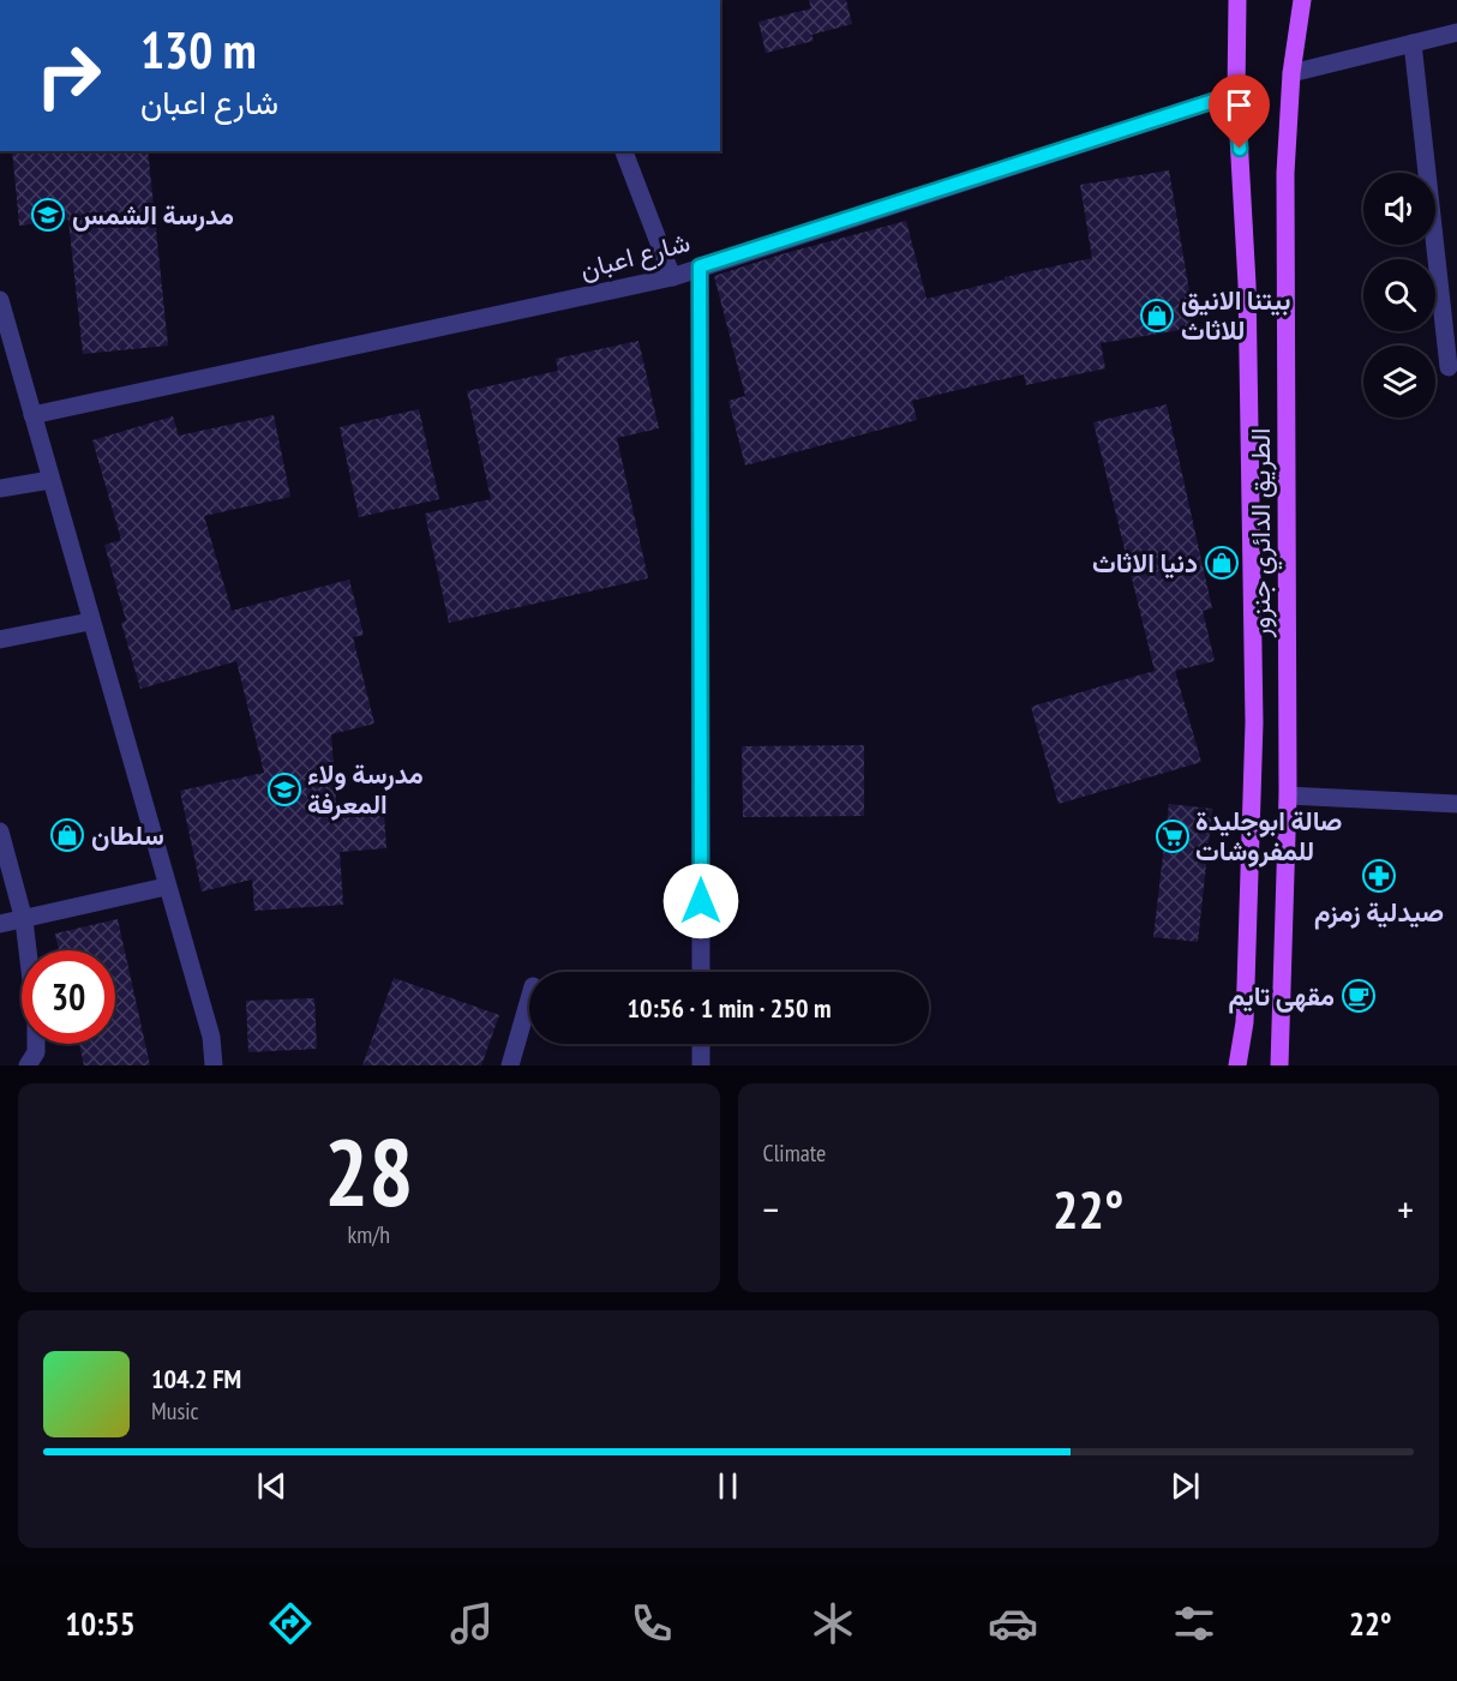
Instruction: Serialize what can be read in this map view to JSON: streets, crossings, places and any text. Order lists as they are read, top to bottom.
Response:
{
  "streets": {
    "main road": ["الطريق الدائري جنزور"],
    "street": ["شارع اعبان"]
  },
  "crossings": [
    ["شارع اعبان", "الطريق الدائري جنزور"]
  ],
  "places": {
    "school or university": ["مدرسة الشمس", "مدرسة ولاء المعرفة"],
    "shop": ["بيتنا الانيق للاثاث", "دنيا الاثاث", "سلطان"],
    "supermarket": ["صالة ابوجليدة للمفروشات"],
    "pharmacy": ["صيدلية زمزم"],
    "cafe": ["مقهى تايم"]
  },
  "page": {
    "turn": ["130 m", "شارع اعبان"],
    "limit": "30",
    "trip": "10:56 · 1 min · 250 m",
    "tile": [
      ["28", "km/h"],
      "Climate"
    ],
    "heat": ["−", "22°", "+"],
    "song": ["104.2 FM", "Music"],
    "tabs": ["10:55", "22°"]
  }
}
